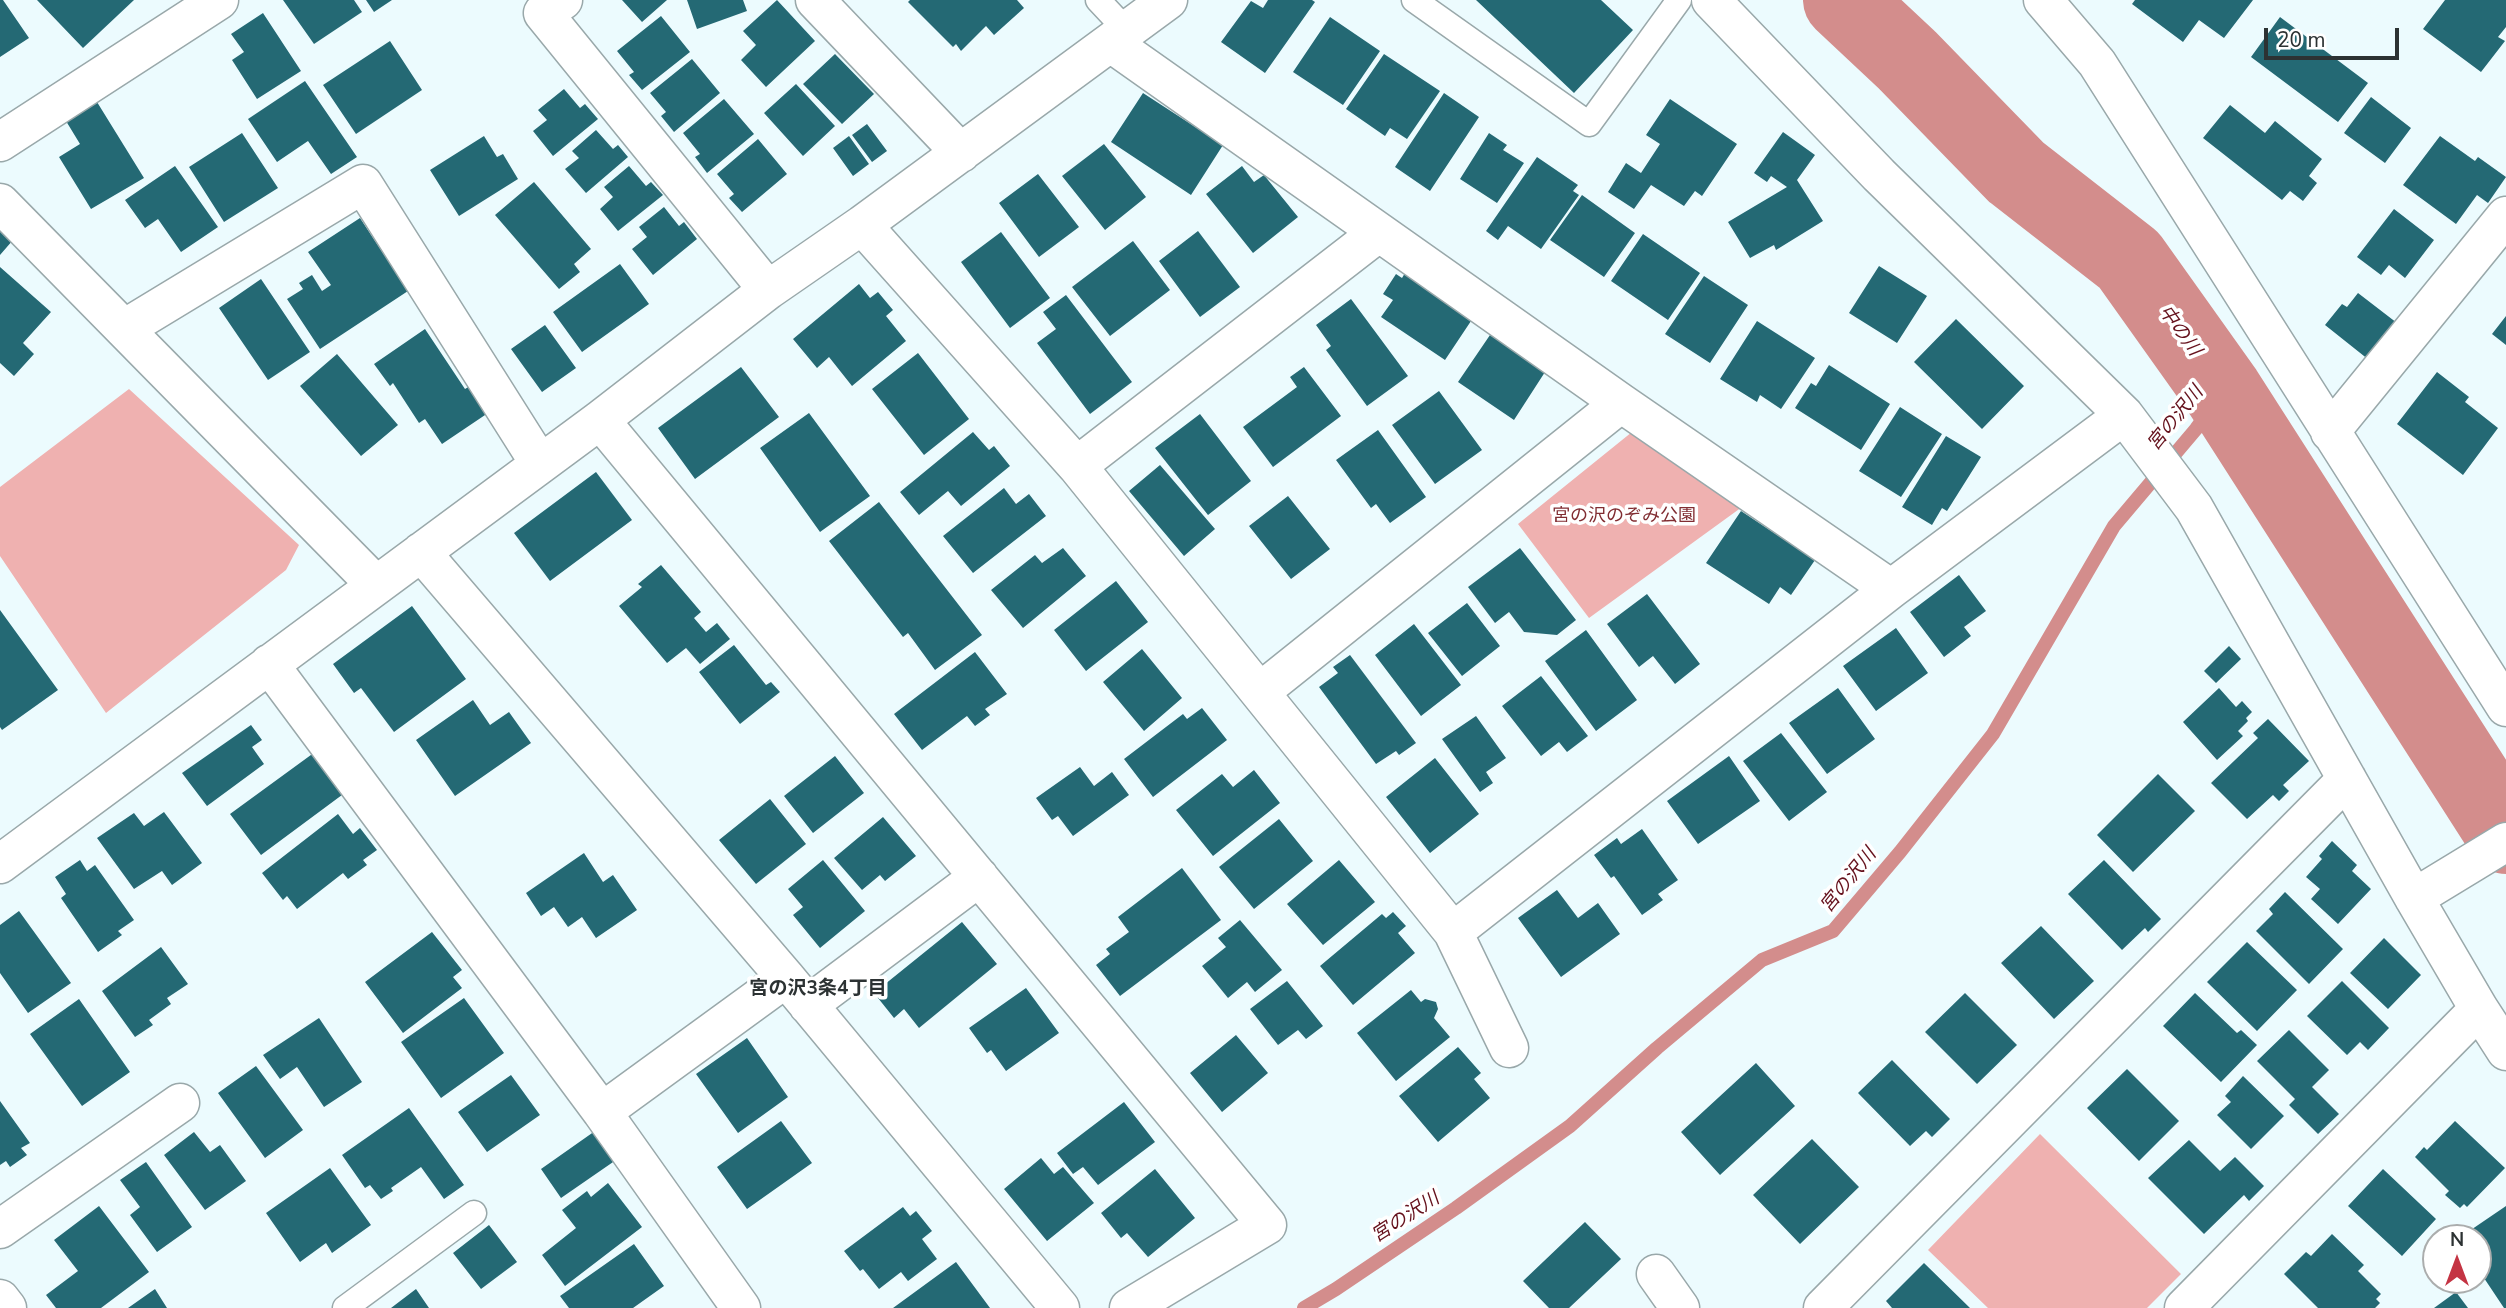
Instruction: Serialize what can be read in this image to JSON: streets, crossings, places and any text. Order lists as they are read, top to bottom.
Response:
{
  "districts": ["宮の沢3条4丁目"],
  "water": ["中の川", "宮の沢川"],
  "parks": ["宮の沢のぞみ公園"],
  "scale_bar": "20 m",
  "north": "top"
}
